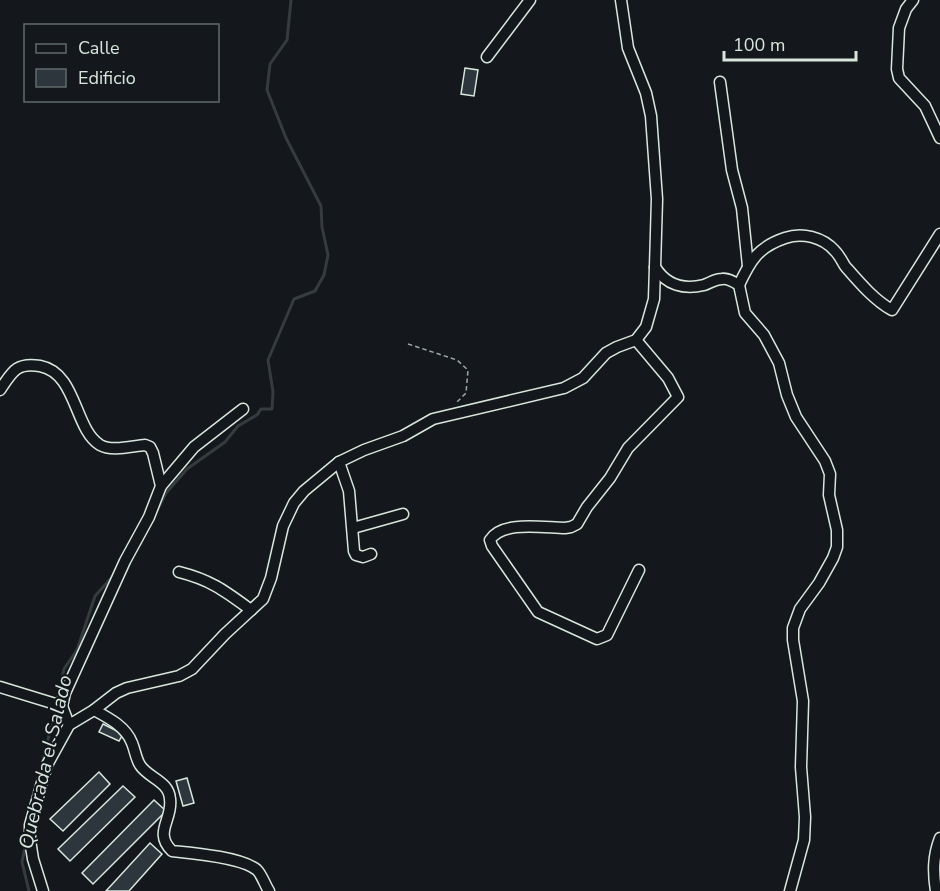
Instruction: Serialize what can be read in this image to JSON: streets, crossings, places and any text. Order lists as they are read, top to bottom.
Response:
{
  "water": ["Quebrada el Salado"],
  "legend": ["Calle", "Edificio"],
  "scale_bar": "100 m"
}
